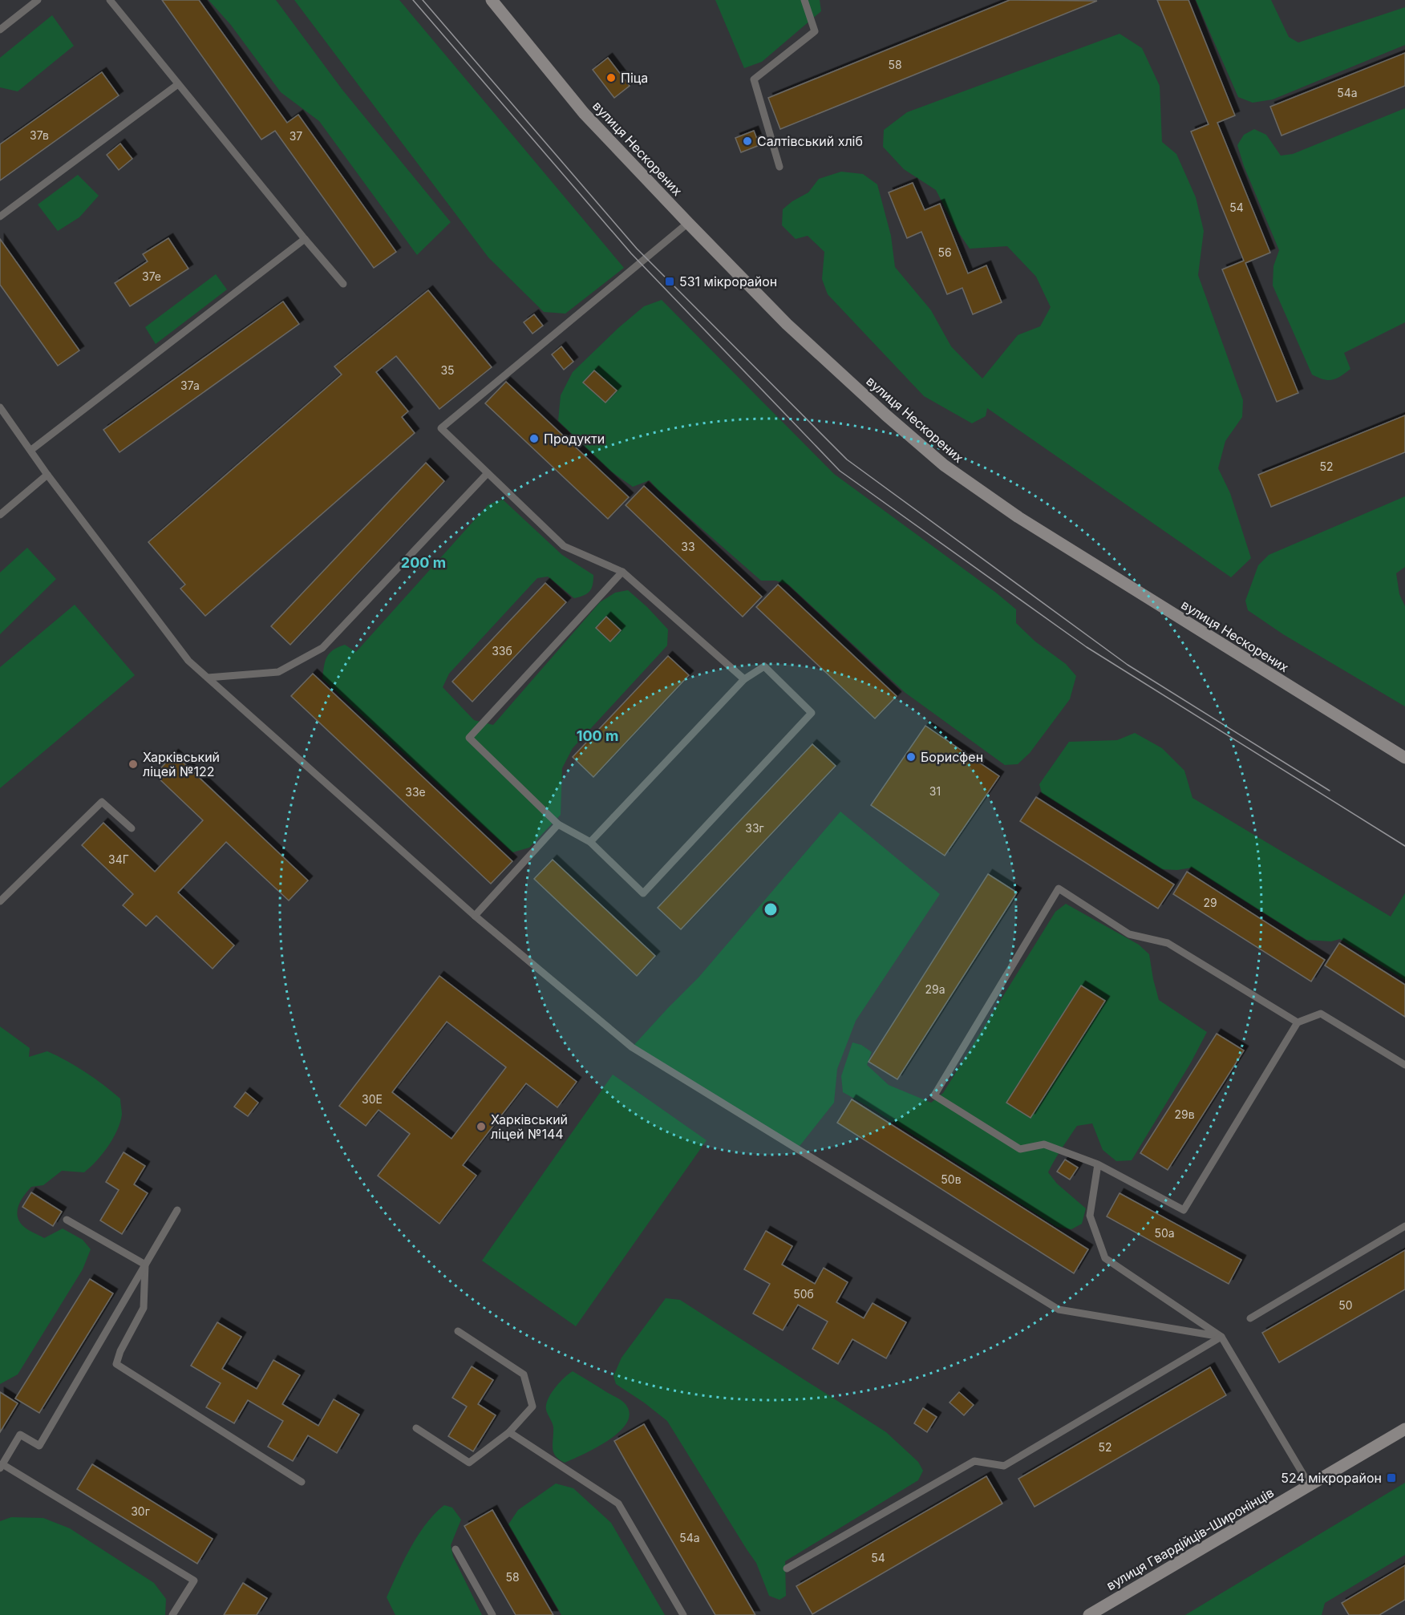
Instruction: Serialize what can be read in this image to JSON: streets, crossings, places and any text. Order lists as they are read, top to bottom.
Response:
{
  "streets": {
    "main road": ["вулиця Нескорених", "вулиця Гвардійців-Широнінців"]
  },
  "places": {
    "other": [
      "Піца",
      "Салтівський хліб",
      "Продукти",
      "Борисфен",
      "Харківський ліцей №122",
      "Харківський ліцей №144"
    ],
    "transit": ["531 мікрорайон", "524 мікрорайон"]
  },
  "house_numbers": [
    "58",
    "54а",
    "37в",
    "37",
    "54",
    "56",
    "37е",
    "35",
    "37а",
    "52",
    "33",
    "33б",
    "31",
    "33е",
    "33г",
    "34Г",
    "29",
    "29а",
    "30Е",
    "29в",
    "50в",
    "50а",
    "50б",
    "50",
    "52",
    "30г",
    "54а",
    "54",
    "58"
  ],
  "rings": ["200 m", "100 m"]
}
